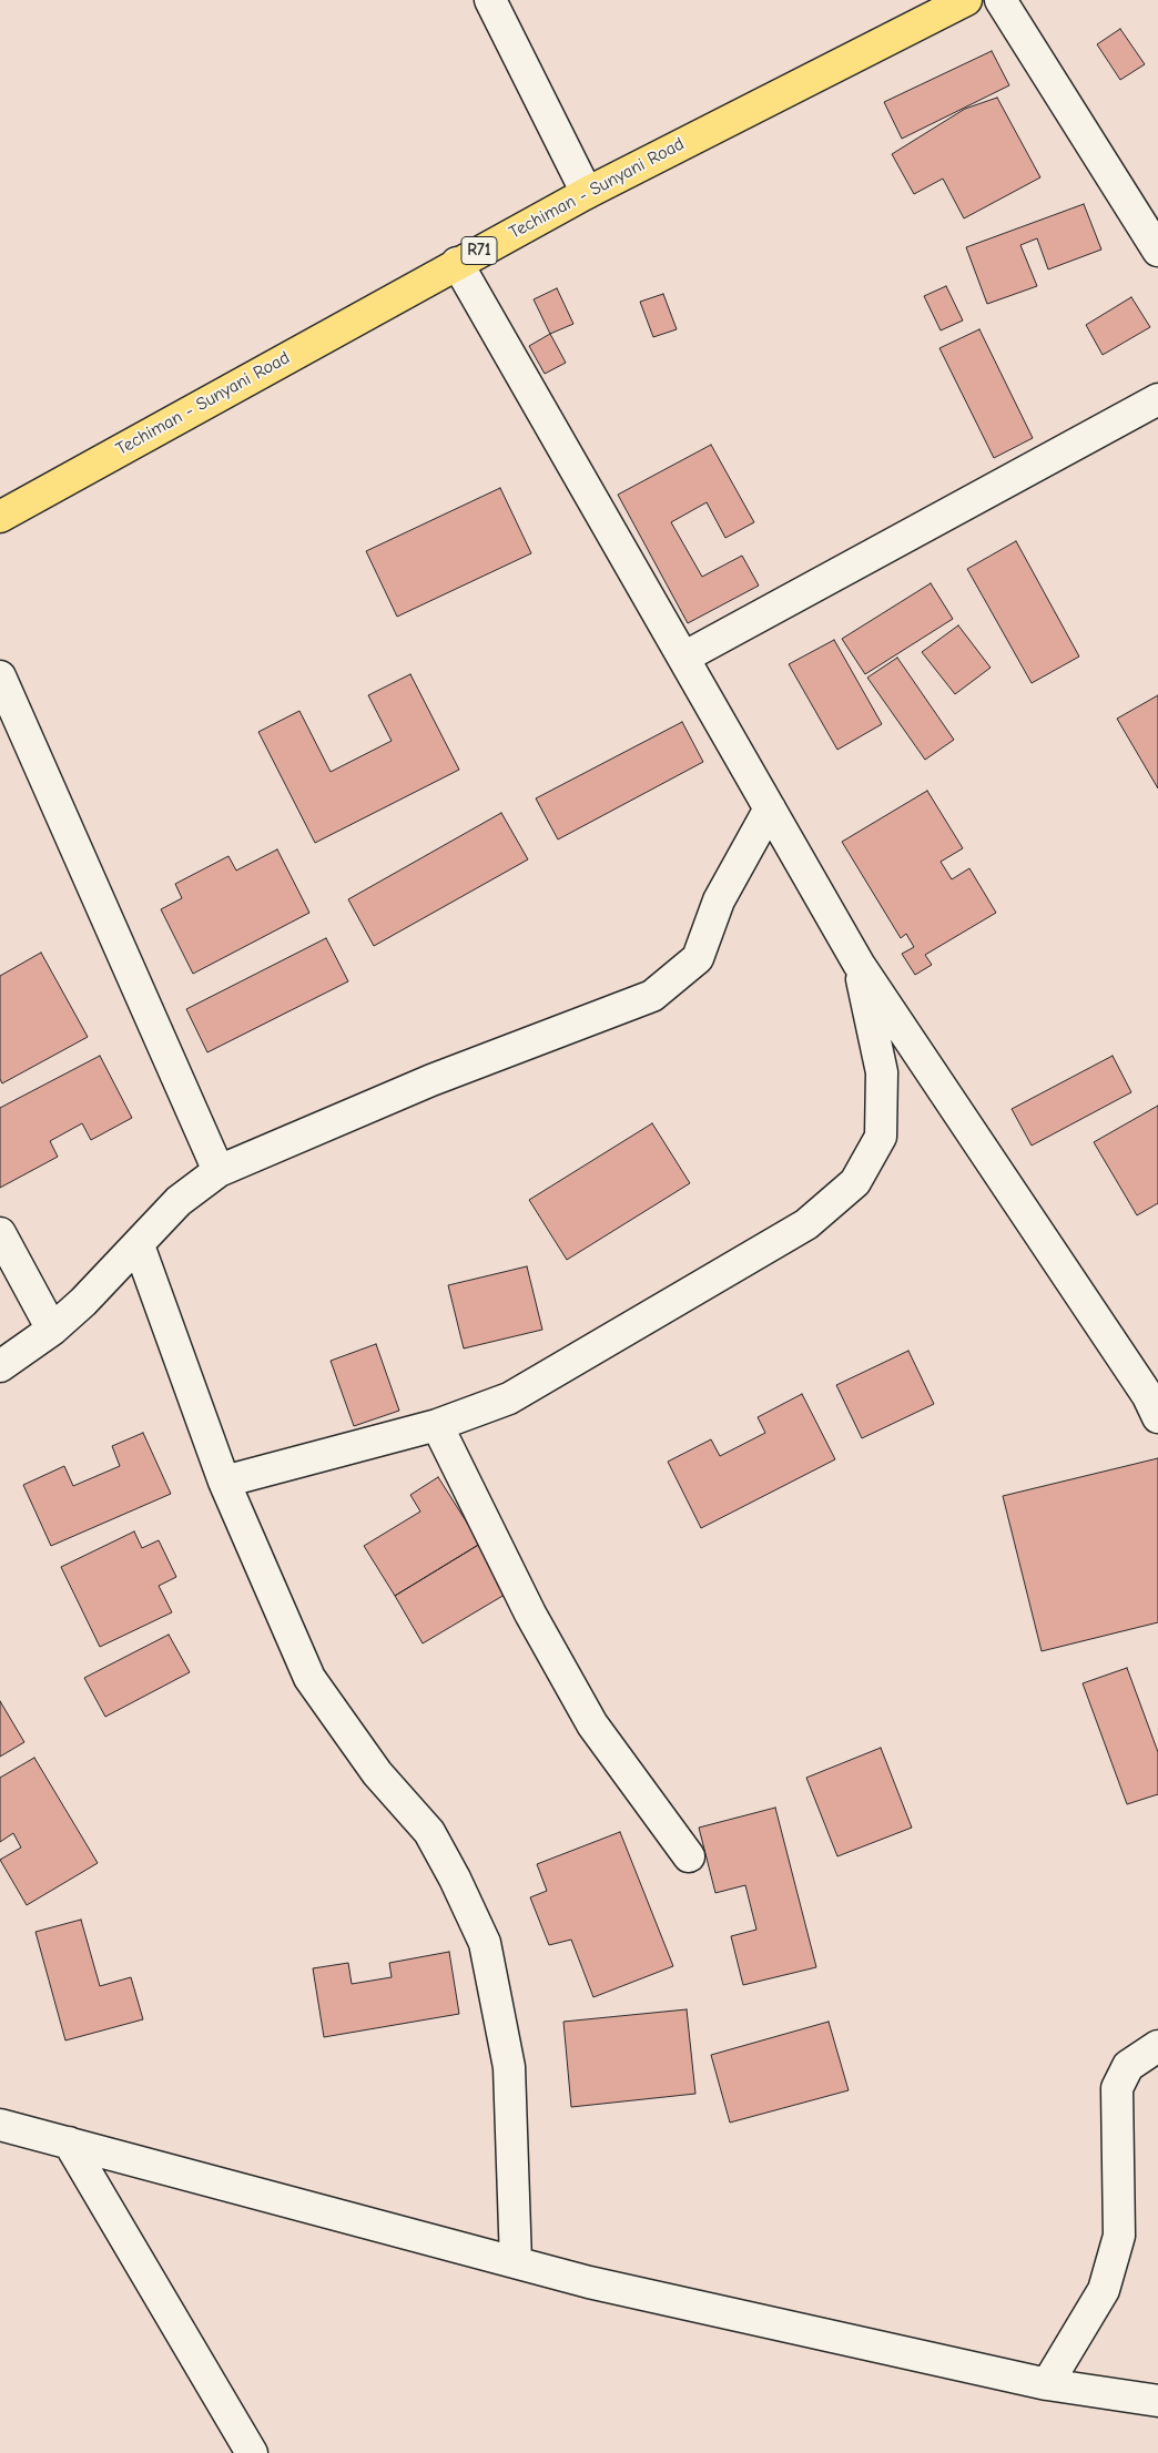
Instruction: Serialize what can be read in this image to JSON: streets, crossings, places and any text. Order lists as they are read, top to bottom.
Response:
{
  "streets": {
    "main road": ["Techiman - Sunyani Road", "R71"]
  }
}
